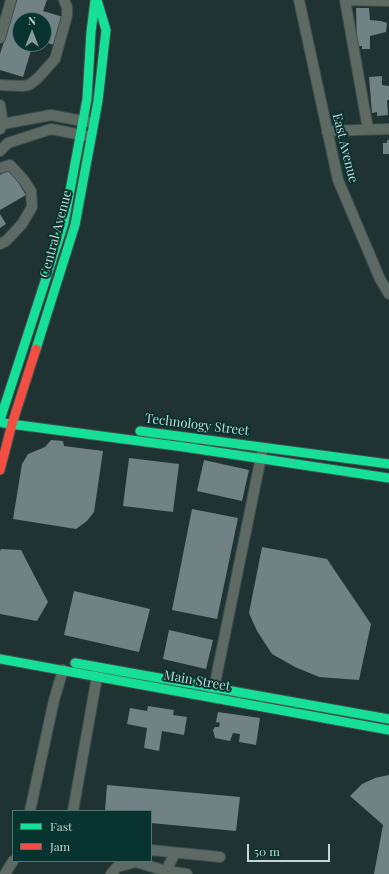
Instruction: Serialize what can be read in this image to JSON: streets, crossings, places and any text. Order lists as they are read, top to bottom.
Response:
{
  "streets": {
    "main road": ["Central Avenue", "Technology Street", "Main Street"],
    "street": ["East Avenue"]
  },
  "legend": ["Fast", "Jam"],
  "scale_bar": "50 m",
  "north": "top"
}
